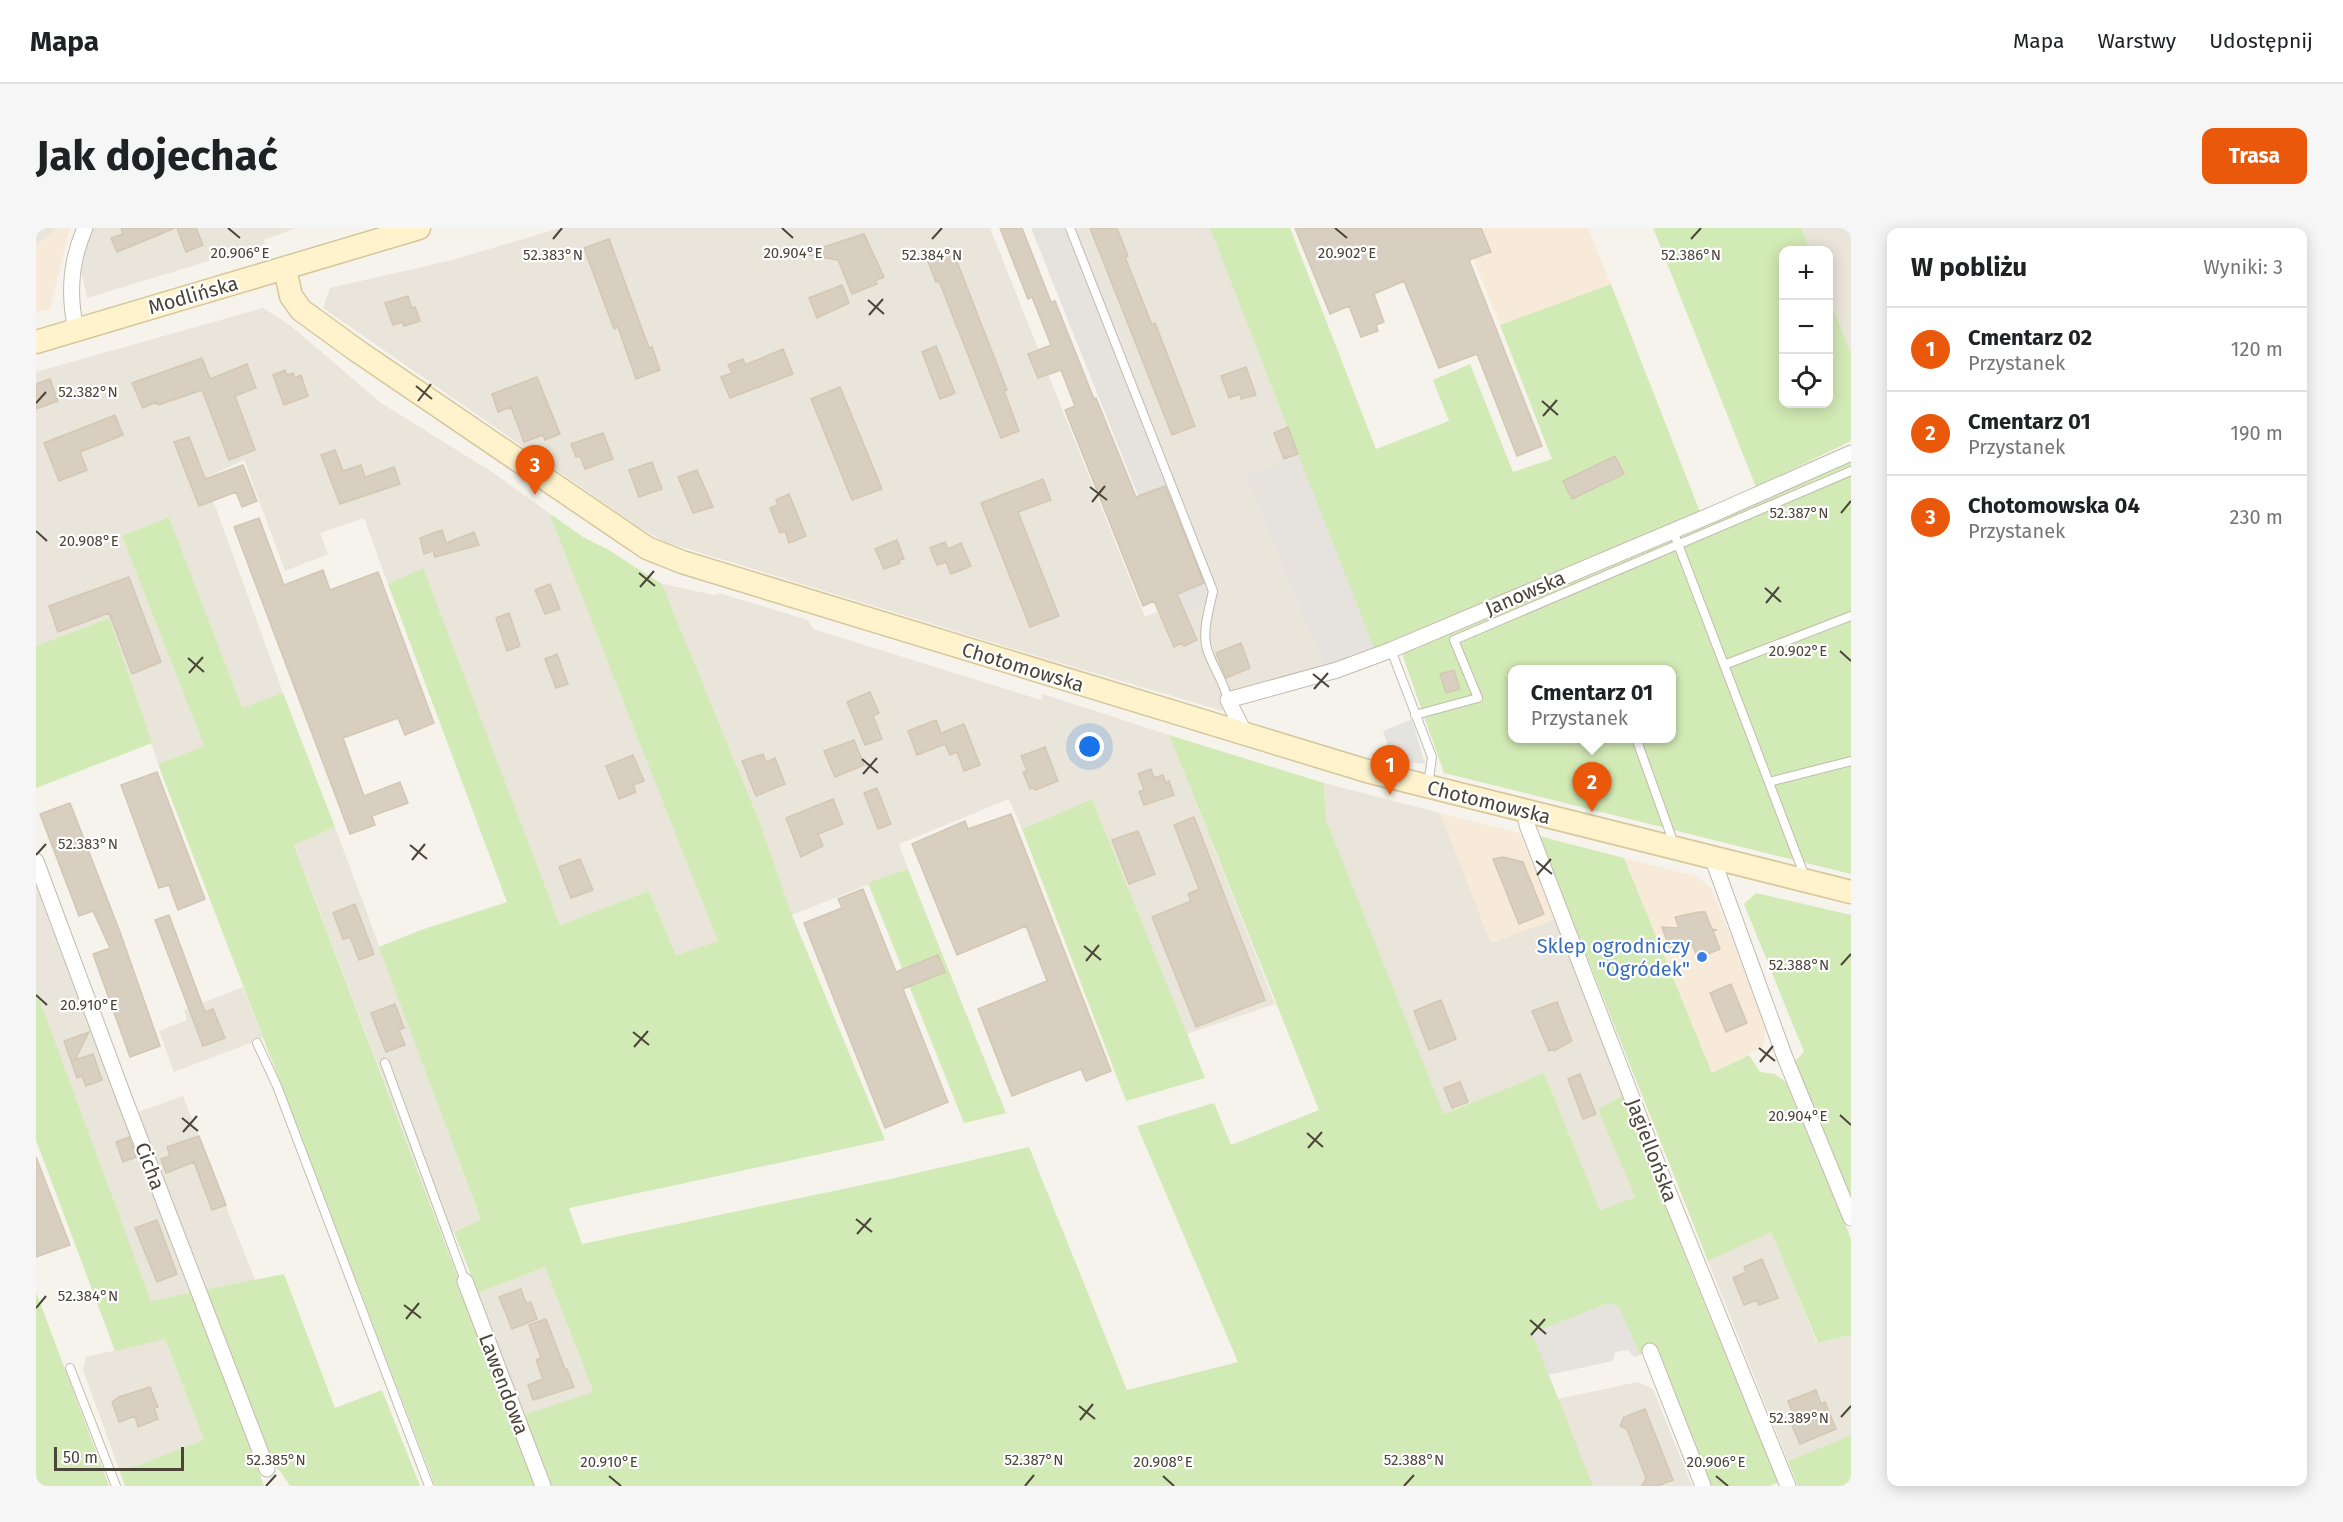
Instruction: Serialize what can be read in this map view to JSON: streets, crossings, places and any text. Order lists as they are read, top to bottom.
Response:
{
  "streets": {
    "street": [
      "Modlińska",
      "Janowska",
      "Chotomowska",
      "Jagiellońska",
      "Cicha",
      "Lawendowa"
    ]
  },
  "crossings": [
    ["Modlińska", "Chotomowska"],
    ["Chotomowska", "Jagiellońska"]
  ],
  "places": ["Sklep ogrodniczy \"Ogródek\""],
  "scale_bar": "50 m",
  "page": {
    "header": "Mapa",
    "nav": ["Mapa", "Warstwy", "Udostępnij"],
    "buttons": "Trasa",
    "title": "Jak dojechać",
    "heading": ["W pobliżu", "Wyniki: 3"],
    "map_buttons": ["+", "−"],
    "list": [
      {
        "mark": "1",
        "name": "Cmentarz 02",
        "note": "Przystanek",
        "value": "120 m"
      },
      {
        "mark": "2",
        "name": "Cmentarz 01",
        "note": "Przystanek",
        "value": "190 m"
      },
      {
        "mark": "3",
        "name": "Chotomowska 04",
        "note": "Przystanek",
        "value": "230 m"
      }
    ],
    "pins": ["3", "1", "2"],
    "popup": ["Cmentarz 01", "Przystanek"],
    "scale": "50 m"
  },
  "coordinates": [
    "20.906°E",
    "20.904°E",
    "20.902°E",
    "52.383°N",
    "52.384°N",
    "52.386°N",
    "52.382°N",
    "52.387°N",
    "20.908°E",
    "52.388°N",
    "20.910°E",
    "52.389°N",
    "52.385°N"
  ]
}
